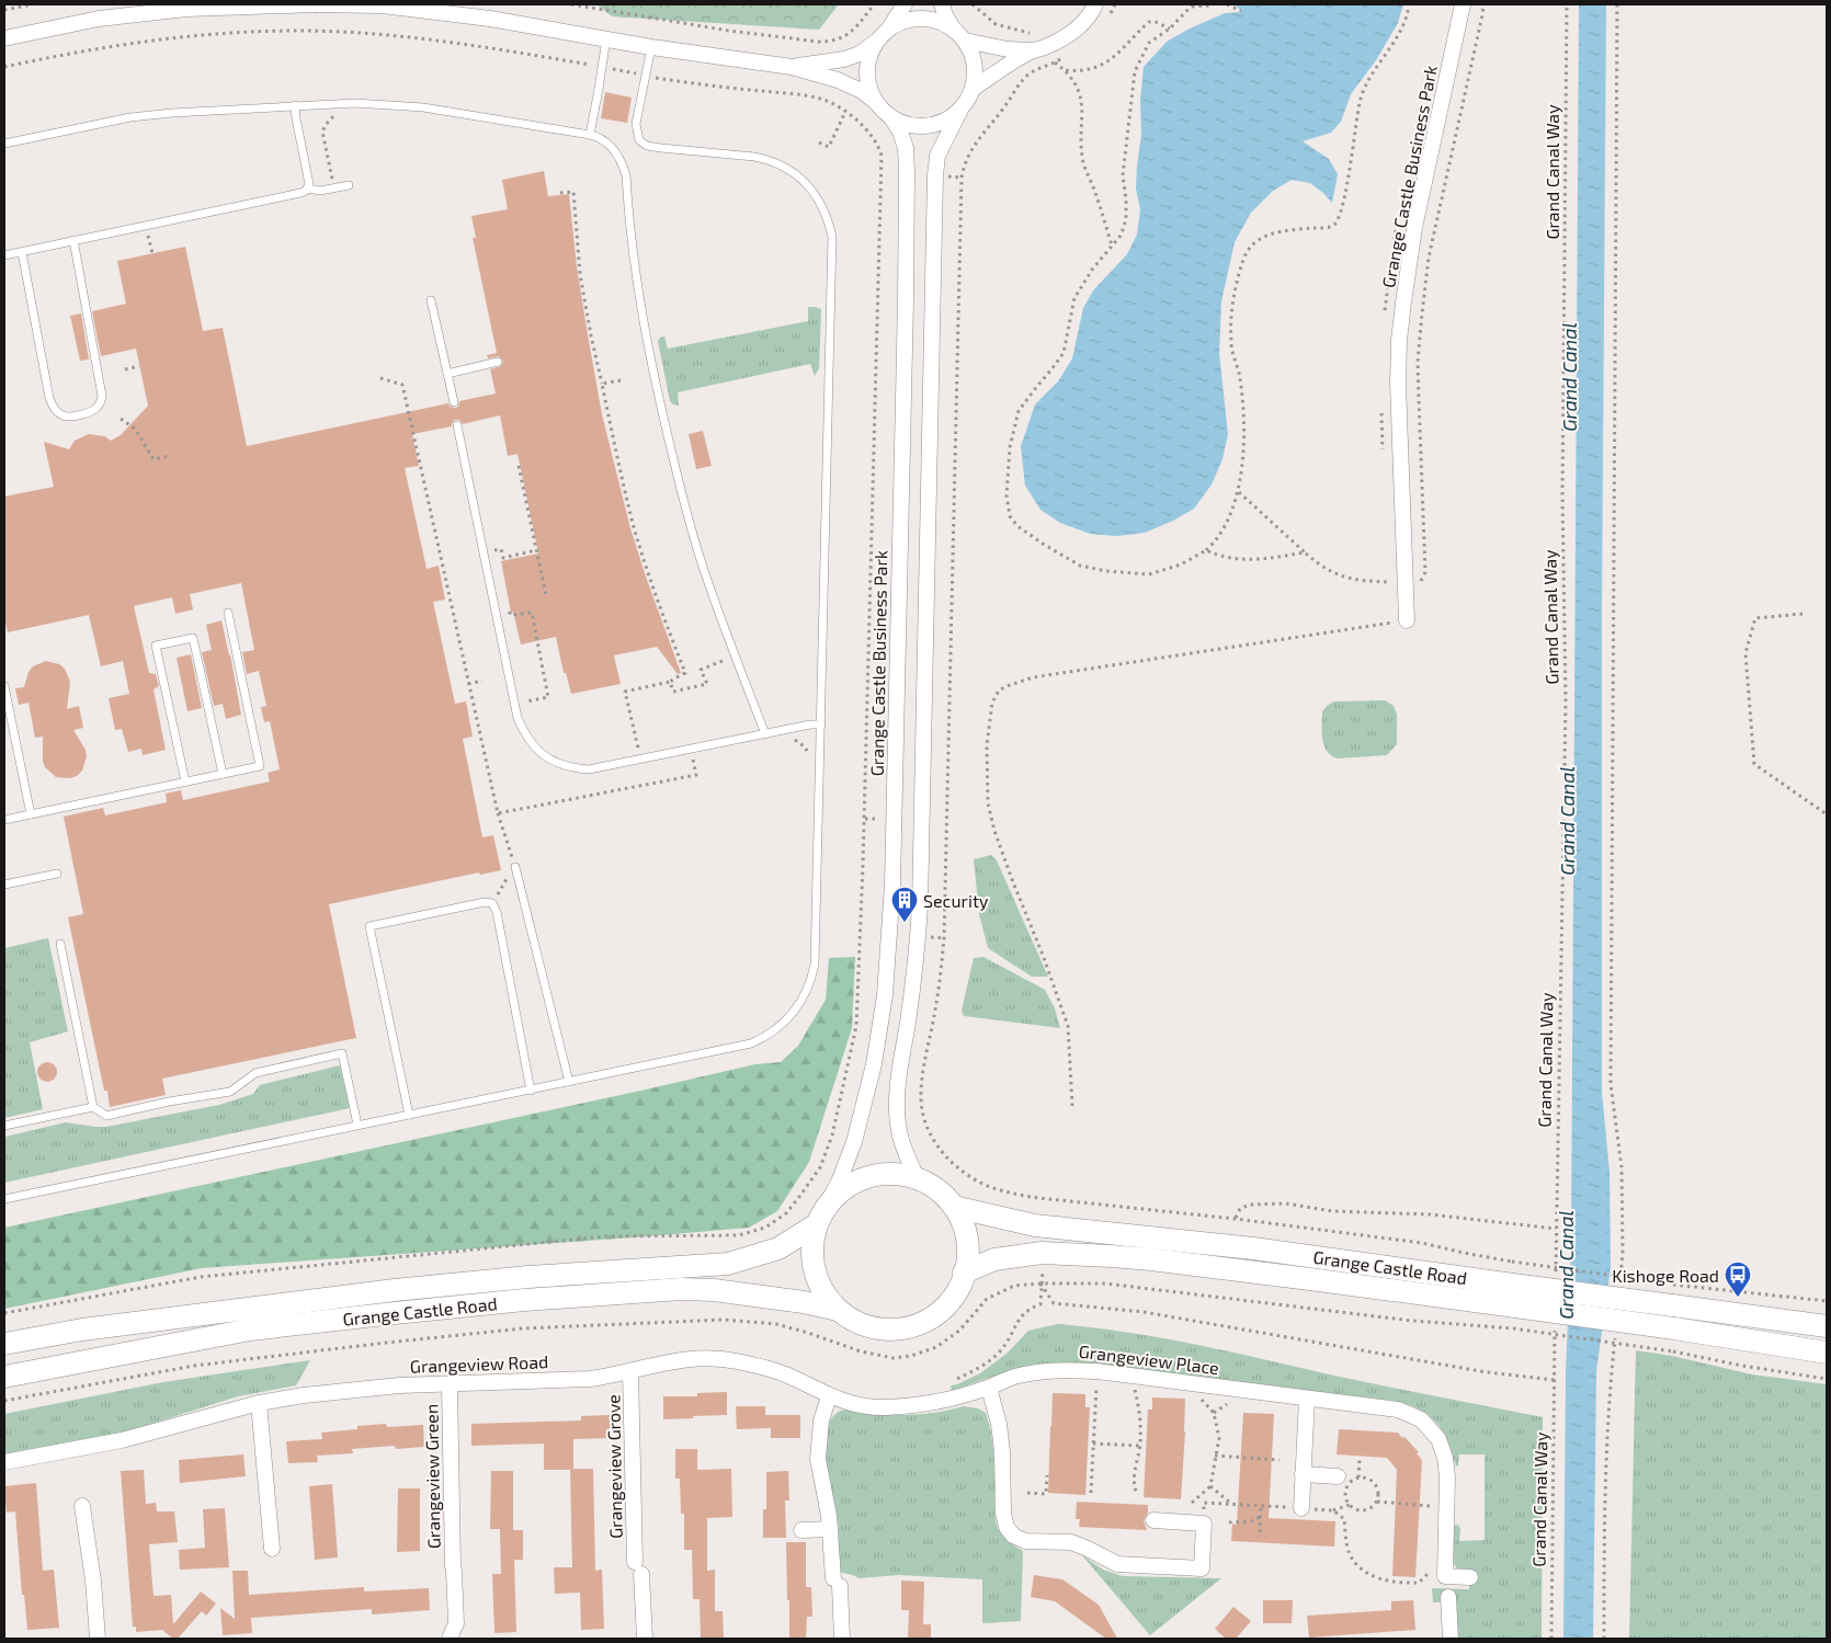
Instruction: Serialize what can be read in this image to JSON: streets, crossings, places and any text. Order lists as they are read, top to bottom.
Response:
{
  "streets": {
    "main road": ["Grange Castle Road"],
    "street": [
      "Grange Castle Business Park",
      "Grangeview Place",
      "Grangeview Road",
      "Grangeview Grove",
      "Grangeview Green"
    ],
    "path": ["Grand Canal Way"]
  },
  "crossings": [
    ["Grange Castle Business Park", "Grange Castle Road"],
    ["Grangeview Place", "Grangeview Road"],
    ["Grangeview Road", "Grangeview Grove"],
    ["Grangeview Road", "Grangeview Green"]
  ],
  "water": ["Grand Canal"],
  "places": {
    "building": ["Security"],
    "bus stop": ["Kishoge Road"]
  }
}
